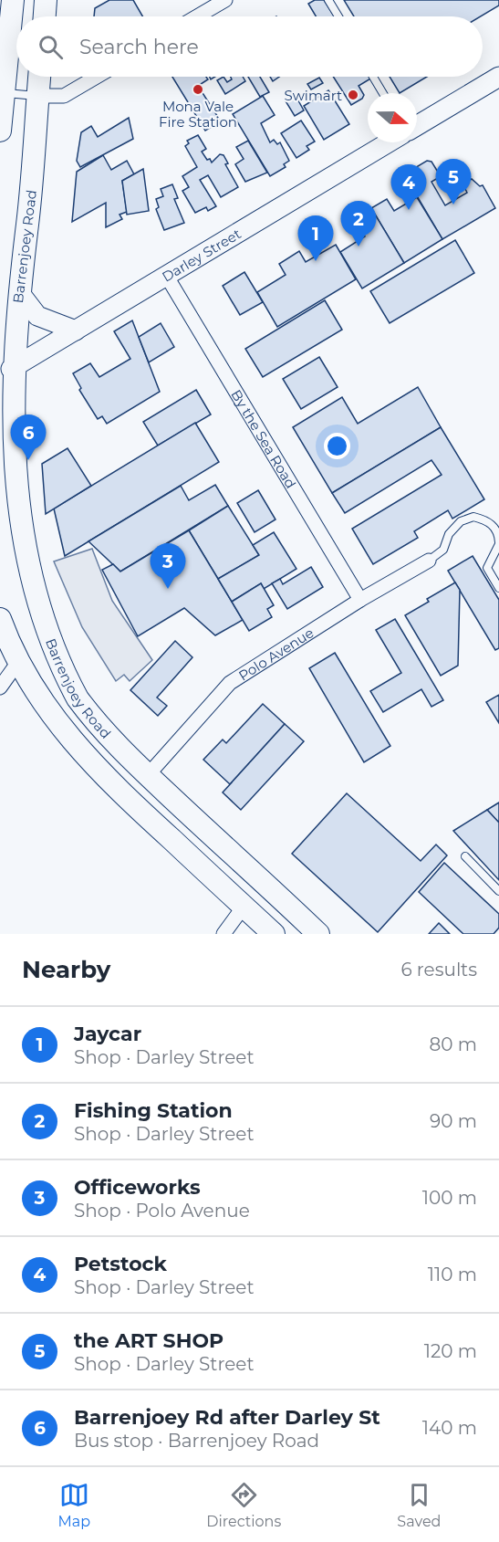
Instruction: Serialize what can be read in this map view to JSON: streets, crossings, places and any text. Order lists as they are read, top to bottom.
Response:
{
  "streets": {
    "main road": ["Barrenjoey Road", "Darley Street"],
    "street": ["By the Sea Road", "Polo Avenue"]
  },
  "crossings": [
    ["Barrenjoey Road", "Darley Street"],
    ["Barrenjoey Road", "Polo Avenue"],
    ["Darley Street", "By the Sea Road"],
    ["By the Sea Road", "Polo Avenue"]
  ],
  "places": ["Mona Vale Fire Station", "Swimart"],
  "north": "right",
  "page": {
    "search": "Search here",
    "pins": [
      "5",
      "4",
      "2",
      "1",
      "6",
      "3"
    ],
    "heading": ["Nearby", "6 results"],
    "list": [
      {
        "mark": "1",
        "name": "Jaycar",
        "note": "Shop · Darley Street",
        "value": "80 m"
      },
      {
        "mark": "2",
        "name": "Fishing Station",
        "note": "Shop · Darley Street",
        "value": "90 m"
      },
      {
        "mark": "3",
        "name": "Officeworks",
        "note": "Shop · Polo Avenue",
        "value": "100 m"
      },
      {
        "mark": "4",
        "name": "Petstock",
        "note": "Shop · Darley Street",
        "value": "110 m"
      },
      {
        "mark": "5",
        "name": "the ART SHOP",
        "note": "Shop · Darley Street",
        "value": "120 m"
      },
      {
        "mark": "6",
        "name": "Barrenjoey Rd after Darley St",
        "note": "Bus stop · Barrenjoey Road",
        "value": "140 m"
      }
    ],
    "nav": ["Map", "Directions", "Saved"]
  }
}
